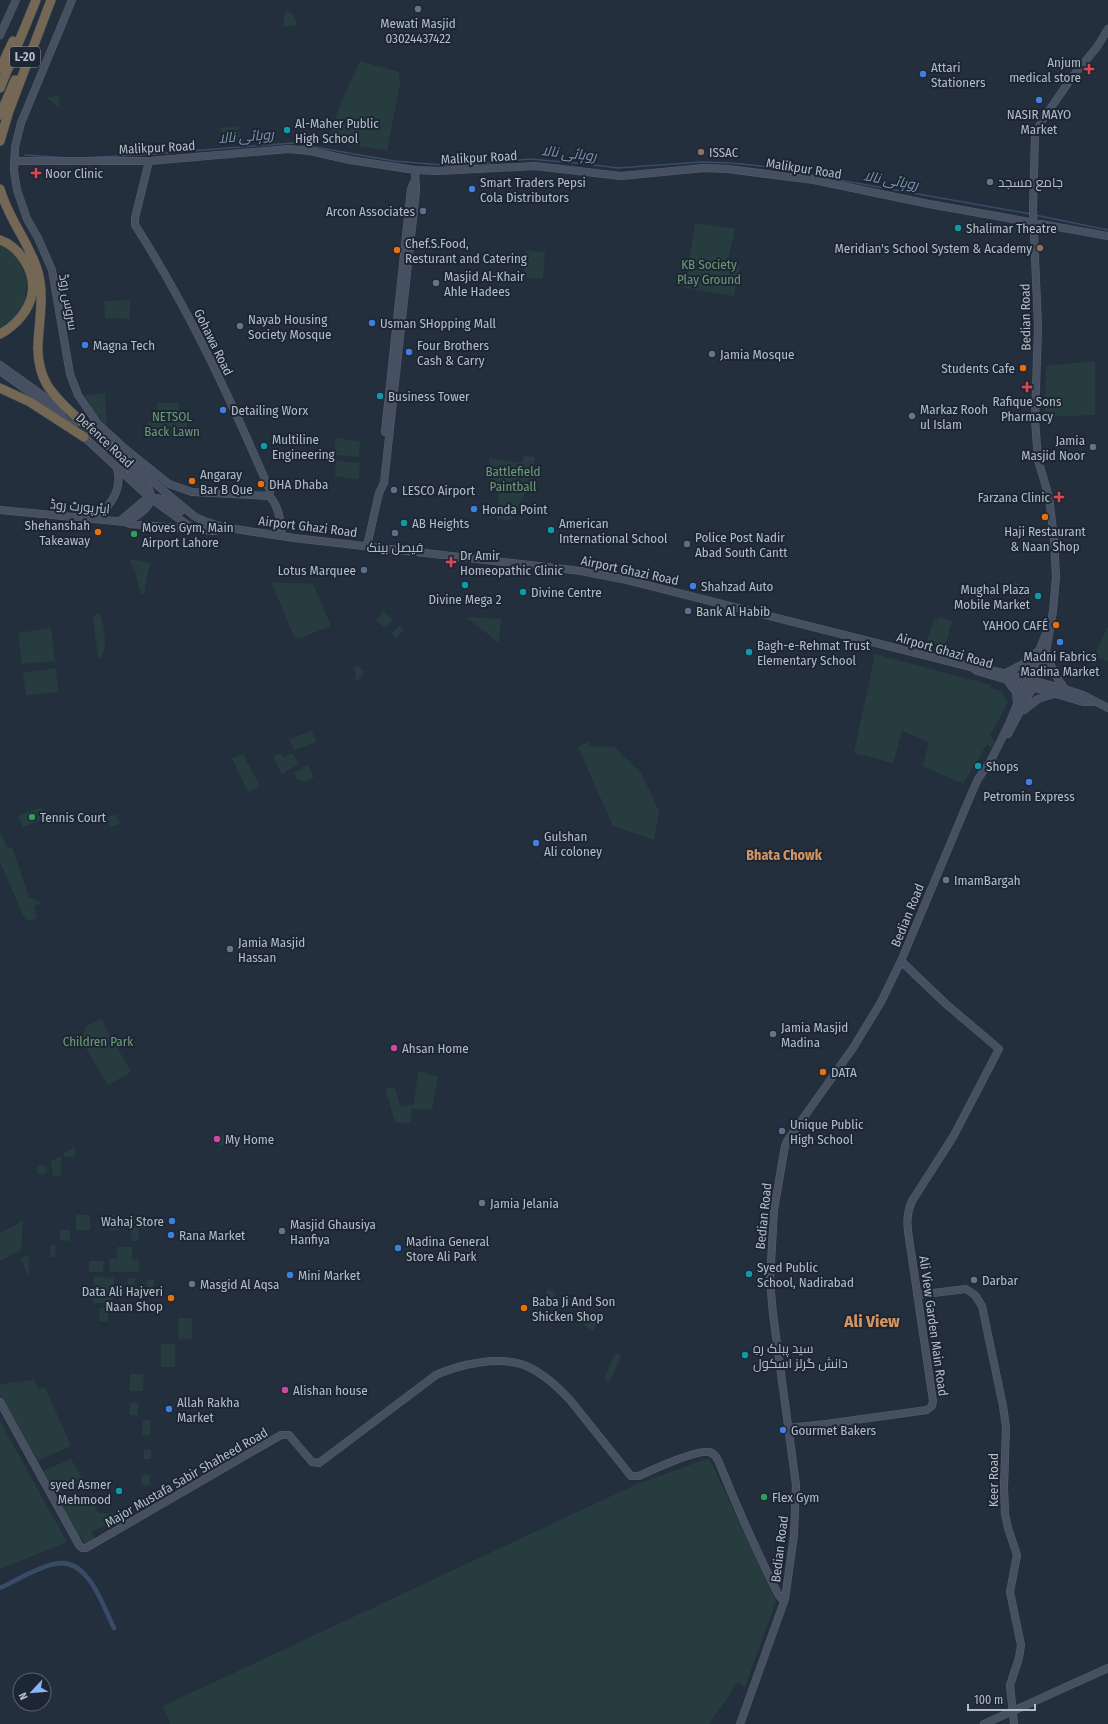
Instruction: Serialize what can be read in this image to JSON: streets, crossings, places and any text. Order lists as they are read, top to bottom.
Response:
{
  "streets": {
    "highway": ["L-20"],
    "street": [
      "Malikpur Road",
      "سروس روڈ",
      "Bedian Road",
      "Gohawa Road",
      "Defence Road",
      "ایئرپورٹ روڈ",
      "Airport Ghazi Road",
      "Ali View Garden Main Road",
      "Major Mustafa Sabir Shaheed Road",
      "Keer Road"
    ]
  },
  "crossings": [
    ["Malikpur Road", "سروس روڈ"],
    ["Malikpur Road", "Bedian Road"],
    ["Malikpur Road", "Gohawa Road"],
    ["سروس روڈ", "Gohawa Road"],
    ["Bedian Road", "Airport Ghazi Road"],
    ["Bedian Road", "Ali View Garden Main Road"],
    ["Bedian Road", "Major Mustafa Sabir Shaheed Road"],
    ["Gohawa Road", "Airport Ghazi Road"],
    ["Defence Road", "Airport Ghazi Road"],
    ["ایئرپورٹ روڈ", "Airport Ghazi Road"],
    ["Ali View Garden Main Road", "Keer Road"]
  ],
  "districts": ["Bhata Chowk", "Ali View"],
  "water": ["روہائی نالا"],
  "parks": [
    "KB Society Play Ground",
    "NETSOL Back Lawn",
    "Battlefield Paintball",
    "Children Park"
  ],
  "places": {
    "other": [
      "Mewati Masjid 03024437422",
      "Attari Stationers",
      "NASIR MAYO Market",
      "Al-Maher Public High School",
      "ISSAC",
      "جامع مسجد",
      "Smart Traders Pepsi Cola Distributors",
      "Arcon Associates",
      "Shalimar Theatre",
      "Meridian's School System & Academy",
      "Chef.S.Food, Resturant and Catering",
      "Masjid Al-Khair Ahle Hadees",
      "Usman SHopping Mall",
      "Nayab Housing Society Mosque",
      "Magna Tech",
      "Four Brothers Cash & Carry",
      "Jamia Mosque",
      "Students Cafe",
      "Business Tower",
      "Detailing Worx",
      "Markaz Rooh ul Islam",
      "Multiline Engineering",
      "Jamia Masjid Noor",
      "Angaray Bar B Que",
      "DHA Dhaba",
      "LESCO Airport",
      "Honda Point",
      "Haji Restaurant & Naan Shop",
      "AB Heights",
      "American International School",
      "Shehanshah Takeaway",
      "فیصل بینک",
      "Moves Gym, Main Airport Lahore",
      "Police Post Nadir Abad South Cantt",
      "Lotus Marquee",
      "Divine Mega 2",
      "Shahzad Auto",
      "Divine Centre",
      "Mughal Plaza Mobile Market",
      "Bank Al Habib",
      "YAHOO CAFÉ",
      "Madni Fabrics Madina Market",
      "Bagh-e-Rehmat Trust Elementary School",
      "Shops",
      "Petromin Express",
      "Tennis Court",
      "Gulshan Ali coloney",
      "ImamBargah",
      "Jamia Masjid Hassan",
      "Jamia Masjid Madina",
      "Ahsan Home",
      "DATA",
      "Unique Public High School",
      "My Home",
      "Jamia Jelania",
      "Wahaj Store",
      "Masjid Ghausiya Hanfiya",
      "Rana Market",
      "Madina General Store Ali Park",
      "Syed Public School, Nadirabad",
      "Mini Market",
      "Darbar",
      "Masgid Al Aqsa",
      "Data Ali Hajveri Naan Shop",
      "Baba Ji And Son Shicken Shop",
      "سید پبلک رہِ دانش گرلز اسکول",
      "Alishan house",
      "Allah Rakha Market",
      "Gourmet Bakers",
      "syed Asmer Mehmood",
      "Flex Gym"
    ],
    "health": [
      "Anjum medical store",
      "Noor Clinic",
      "Rafique Sons Pharmacy",
      "Farzana Clinic",
      "Dr Amir Homeopathic Clinic"
    ]
  },
  "scale_bar": "100 m",
  "north": "bottom left"
}
